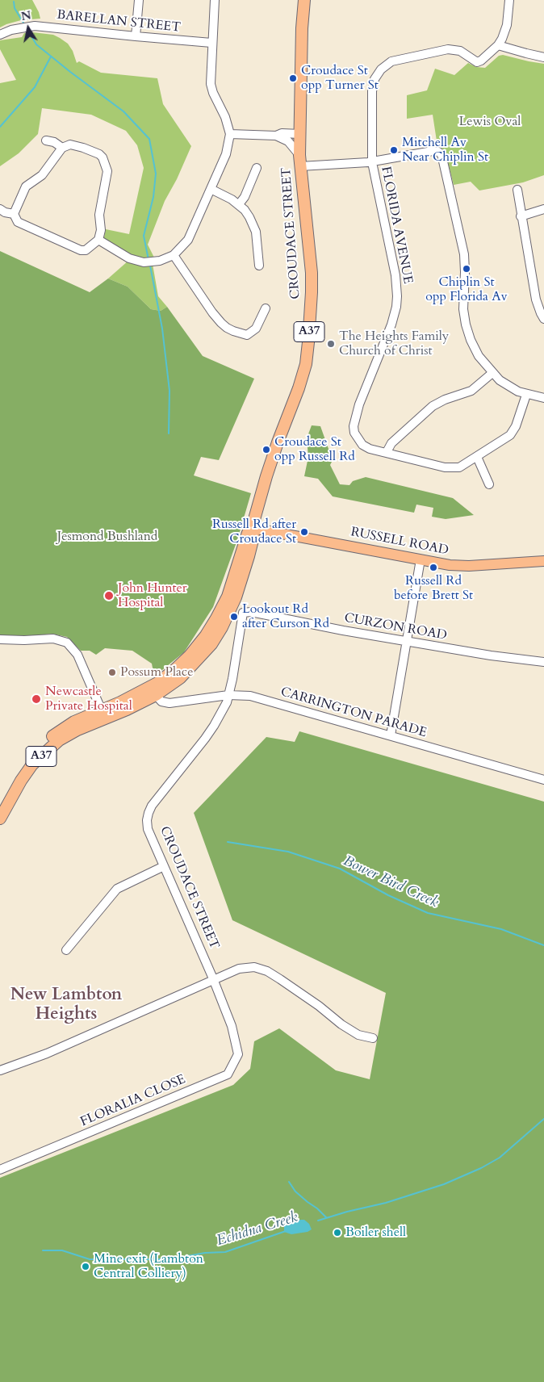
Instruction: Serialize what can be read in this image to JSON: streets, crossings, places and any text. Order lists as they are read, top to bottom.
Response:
{
  "streets": {
    "highway": ["CROUDACE STREET", "A37"],
    "main road": ["RUSSELL ROAD"],
    "street": [
      "BARELLAN STREET",
      "FLORIDA AVENUE",
      "CURZON ROAD",
      "CARRINGTON PARADE",
      "FLORALIA CLOSE"
    ]
  },
  "crossings": [
    ["CROUDACE STREET", "A37"],
    ["CROUDACE STREET", "RUSSELL ROAD"],
    ["CROUDACE STREET", "CURZON ROAD"],
    ["CROUDACE STREET", "CARRINGTON PARADE"],
    ["CROUDACE STREET", "FLORALIA CLOSE"],
    ["A37", "RUSSELL ROAD"],
    ["A37", "CARRINGTON PARADE"]
  ],
  "districts": ["New Lambton Heights"],
  "water": ["Bower Bird Creek", "Echidna Creek"],
  "parks": ["Lewis Oval", "Jesmond Bushland"],
  "places": [
    "Croudace St opp Turner St",
    "Mitchell Av Near Chiplin St",
    "Chiplin St opp Florida Av",
    "The Heights Family Church of Christ",
    "Croudace St opp Russell Rd",
    "Russell Rd after Croudace St",
    "Russell Rd before Brett St",
    "John Hunter Hospital",
    "Lookout Rd after Curson Rd",
    "Possum Place",
    "Newcastle Private Hospital",
    "Boiler shell",
    "Mine exit (Lambton Central Colliery)"
  ],
  "north": "top"
}
